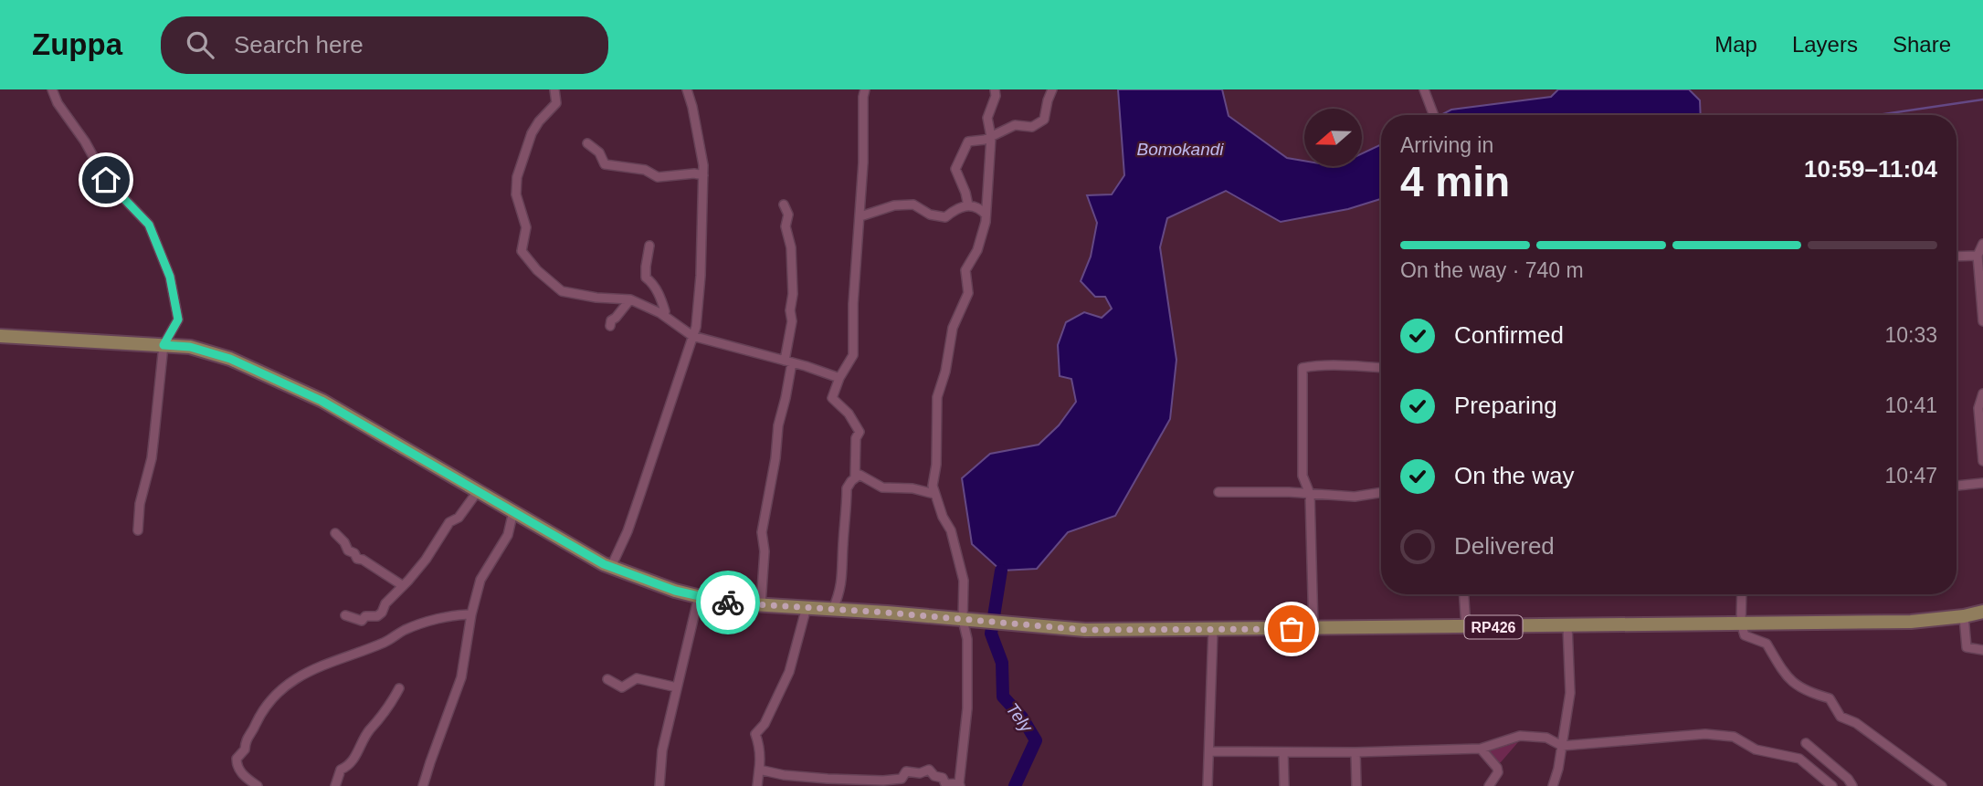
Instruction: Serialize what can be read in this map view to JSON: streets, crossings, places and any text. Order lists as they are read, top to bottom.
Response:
{
  "streets": {
    "main road": ["RP426"]
  },
  "water": ["Bomokandi", "Tely"],
  "north": "left",
  "page": {
    "header": "Zuppa",
    "search": "Search here",
    "nav": ["Map", "Layers", "Share"],
    "heading": ["4 min", "Arriving in", "10:59–11:04"],
    "bar": "On the way · 740 m",
    "list": [
      ["Confirmed", "10:33"],
      ["Preparing", "10:41"],
      ["On the way", "10:47"],
      "Delivered"
    ]
  }
}
